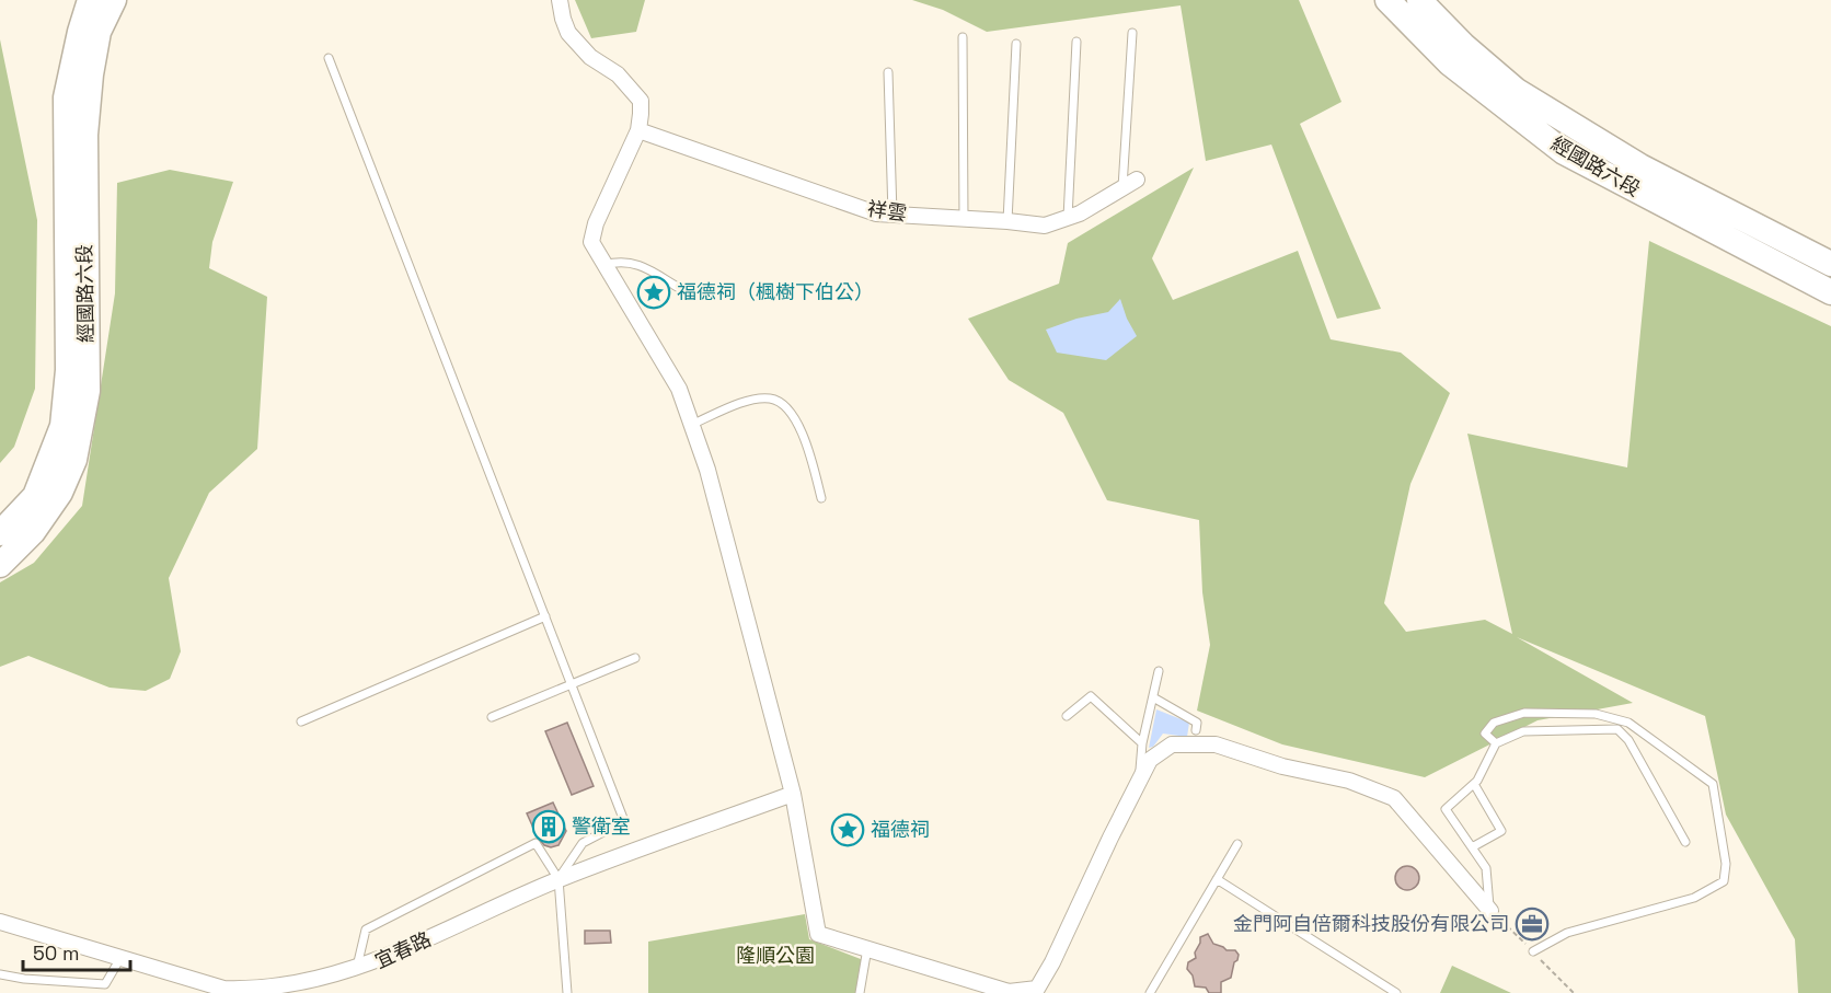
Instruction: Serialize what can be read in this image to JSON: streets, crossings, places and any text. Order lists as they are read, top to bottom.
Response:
{
  "streets": {
    "main road": ["經國路六段"],
    "street": ["祥雲", "宜春路"]
  },
  "parks": ["隆順公園"],
  "places": {
    "place": ["福德祠（楓樹下伯公）", "福德祠"],
    "building": ["警衛室"],
    "office": ["金門阿自倍爾科技股份有限公司"]
  },
  "scale_bar": "50 m"
}
